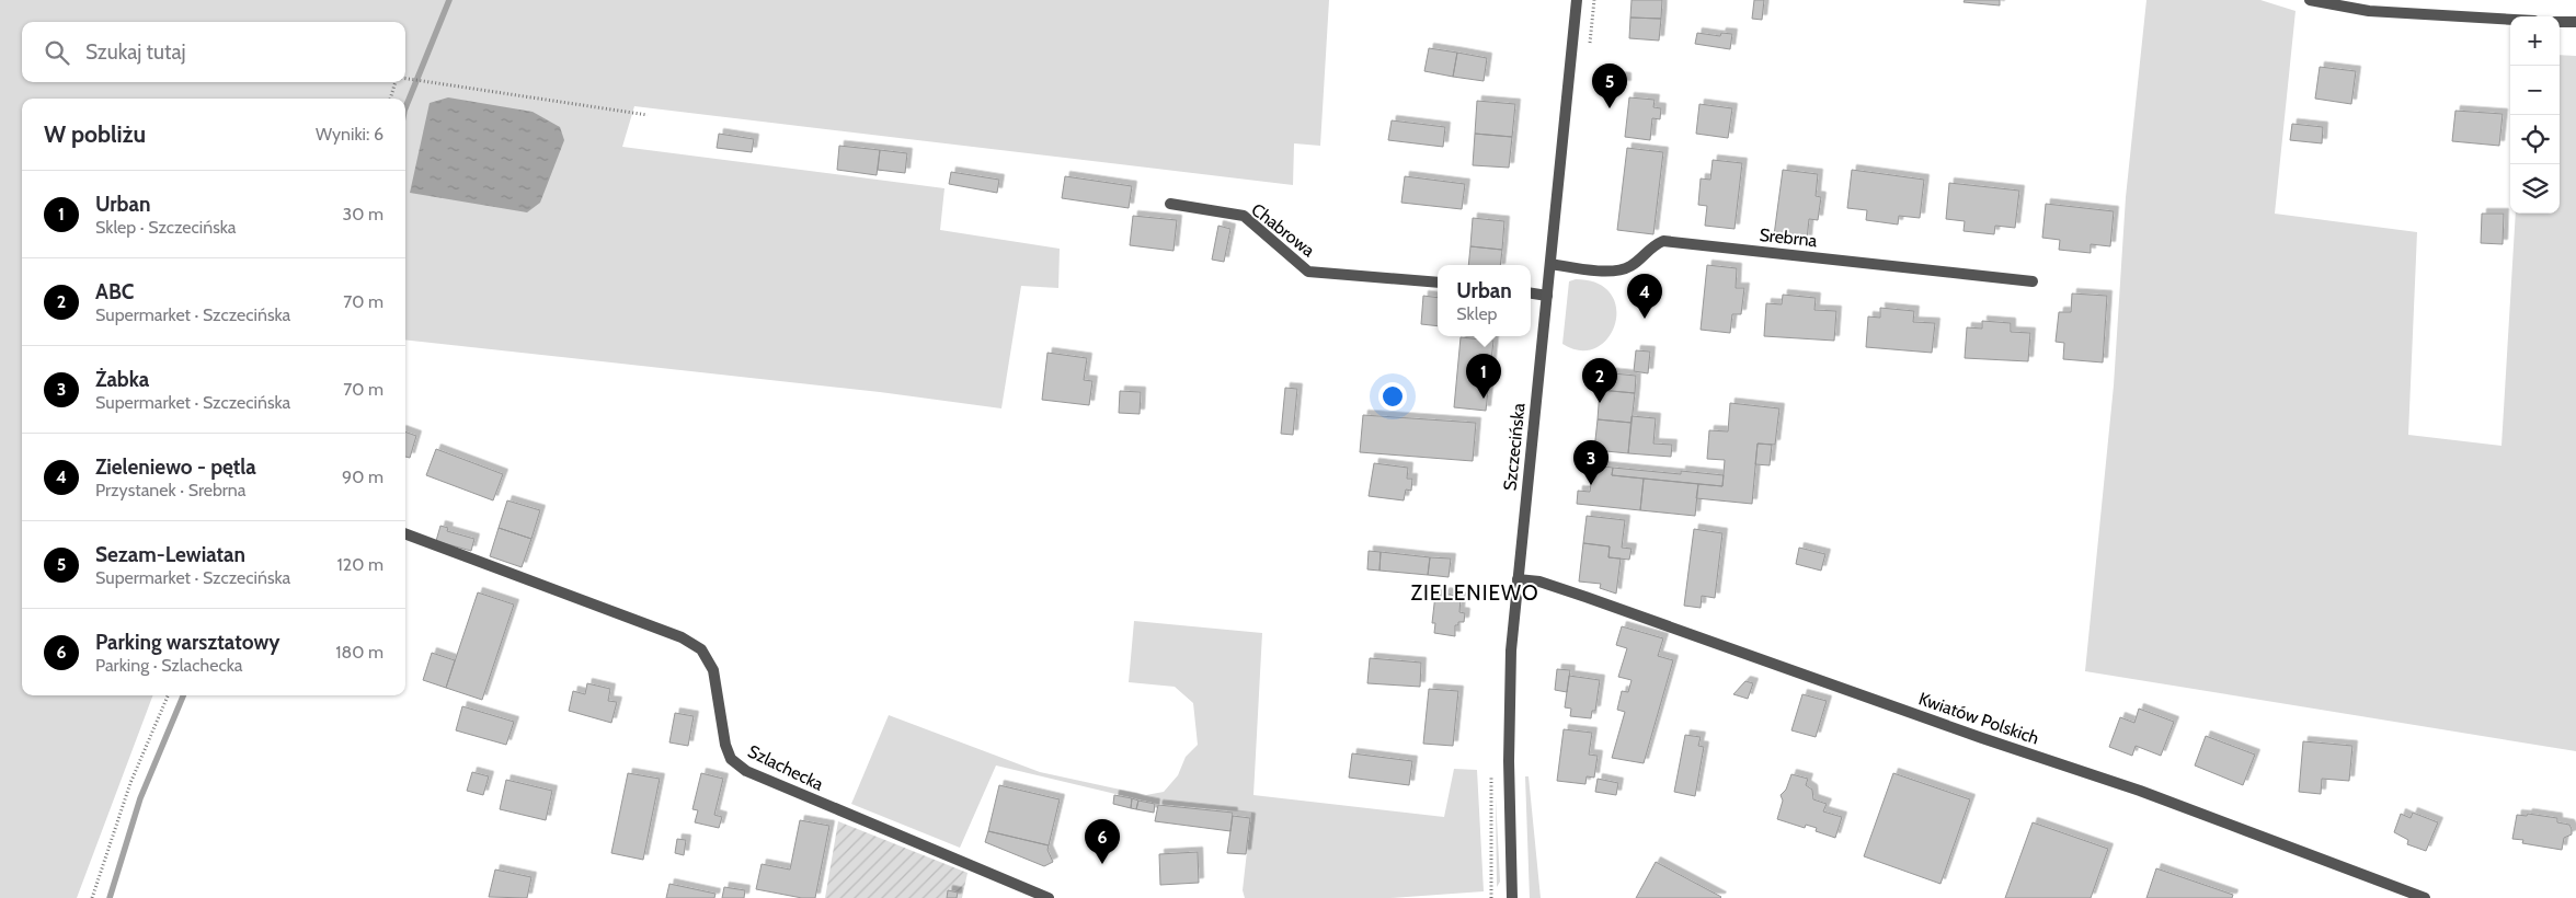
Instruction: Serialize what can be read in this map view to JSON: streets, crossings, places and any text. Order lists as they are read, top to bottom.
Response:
{
  "streets": {
    "street": [
      "Chabrowa",
      "Srebrna",
      "Szczecińska",
      "Kwiatów Polskich",
      "Szlachecka"
    ]
  },
  "crossings": [
    ["Srebrna", "Szczecińska"],
    ["Szczecińska", "Kwiatów Polskich"]
  ],
  "districts": ["ZIELENIEWO"],
  "page": {
    "map_buttons": ["+", "−"],
    "search": "Szukaj tutaj",
    "pins": [
      "5",
      "4",
      "1",
      "2",
      "3",
      "6"
    ],
    "heading": ["W pobliżu", "Wyniki: 6"],
    "list": [
      {
        "mark": "1",
        "name": "Urban",
        "note": "Sklep · Szczecińska",
        "value": "30 m"
      },
      {
        "mark": "2",
        "name": "ABC",
        "note": "Supermarket · Szczecińska",
        "value": "70 m"
      },
      {
        "mark": "3",
        "name": "Żabka",
        "note": "Supermarket · Szczecińska",
        "value": "70 m"
      },
      {
        "mark": "4",
        "name": "Zieleniewo - pętla",
        "note": "Przystanek · Srebrna",
        "value": "90 m"
      },
      {
        "mark": "5",
        "name": "Sezam-Lewiatan",
        "note": "Supermarket · Szczecińska",
        "value": "120 m"
      },
      {
        "mark": "6",
        "name": "Parking warsztatowy",
        "note": "Parking · Szlachecka",
        "value": "180 m"
      }
    ],
    "popup": ["Urban", "Sklep"]
  }
}
